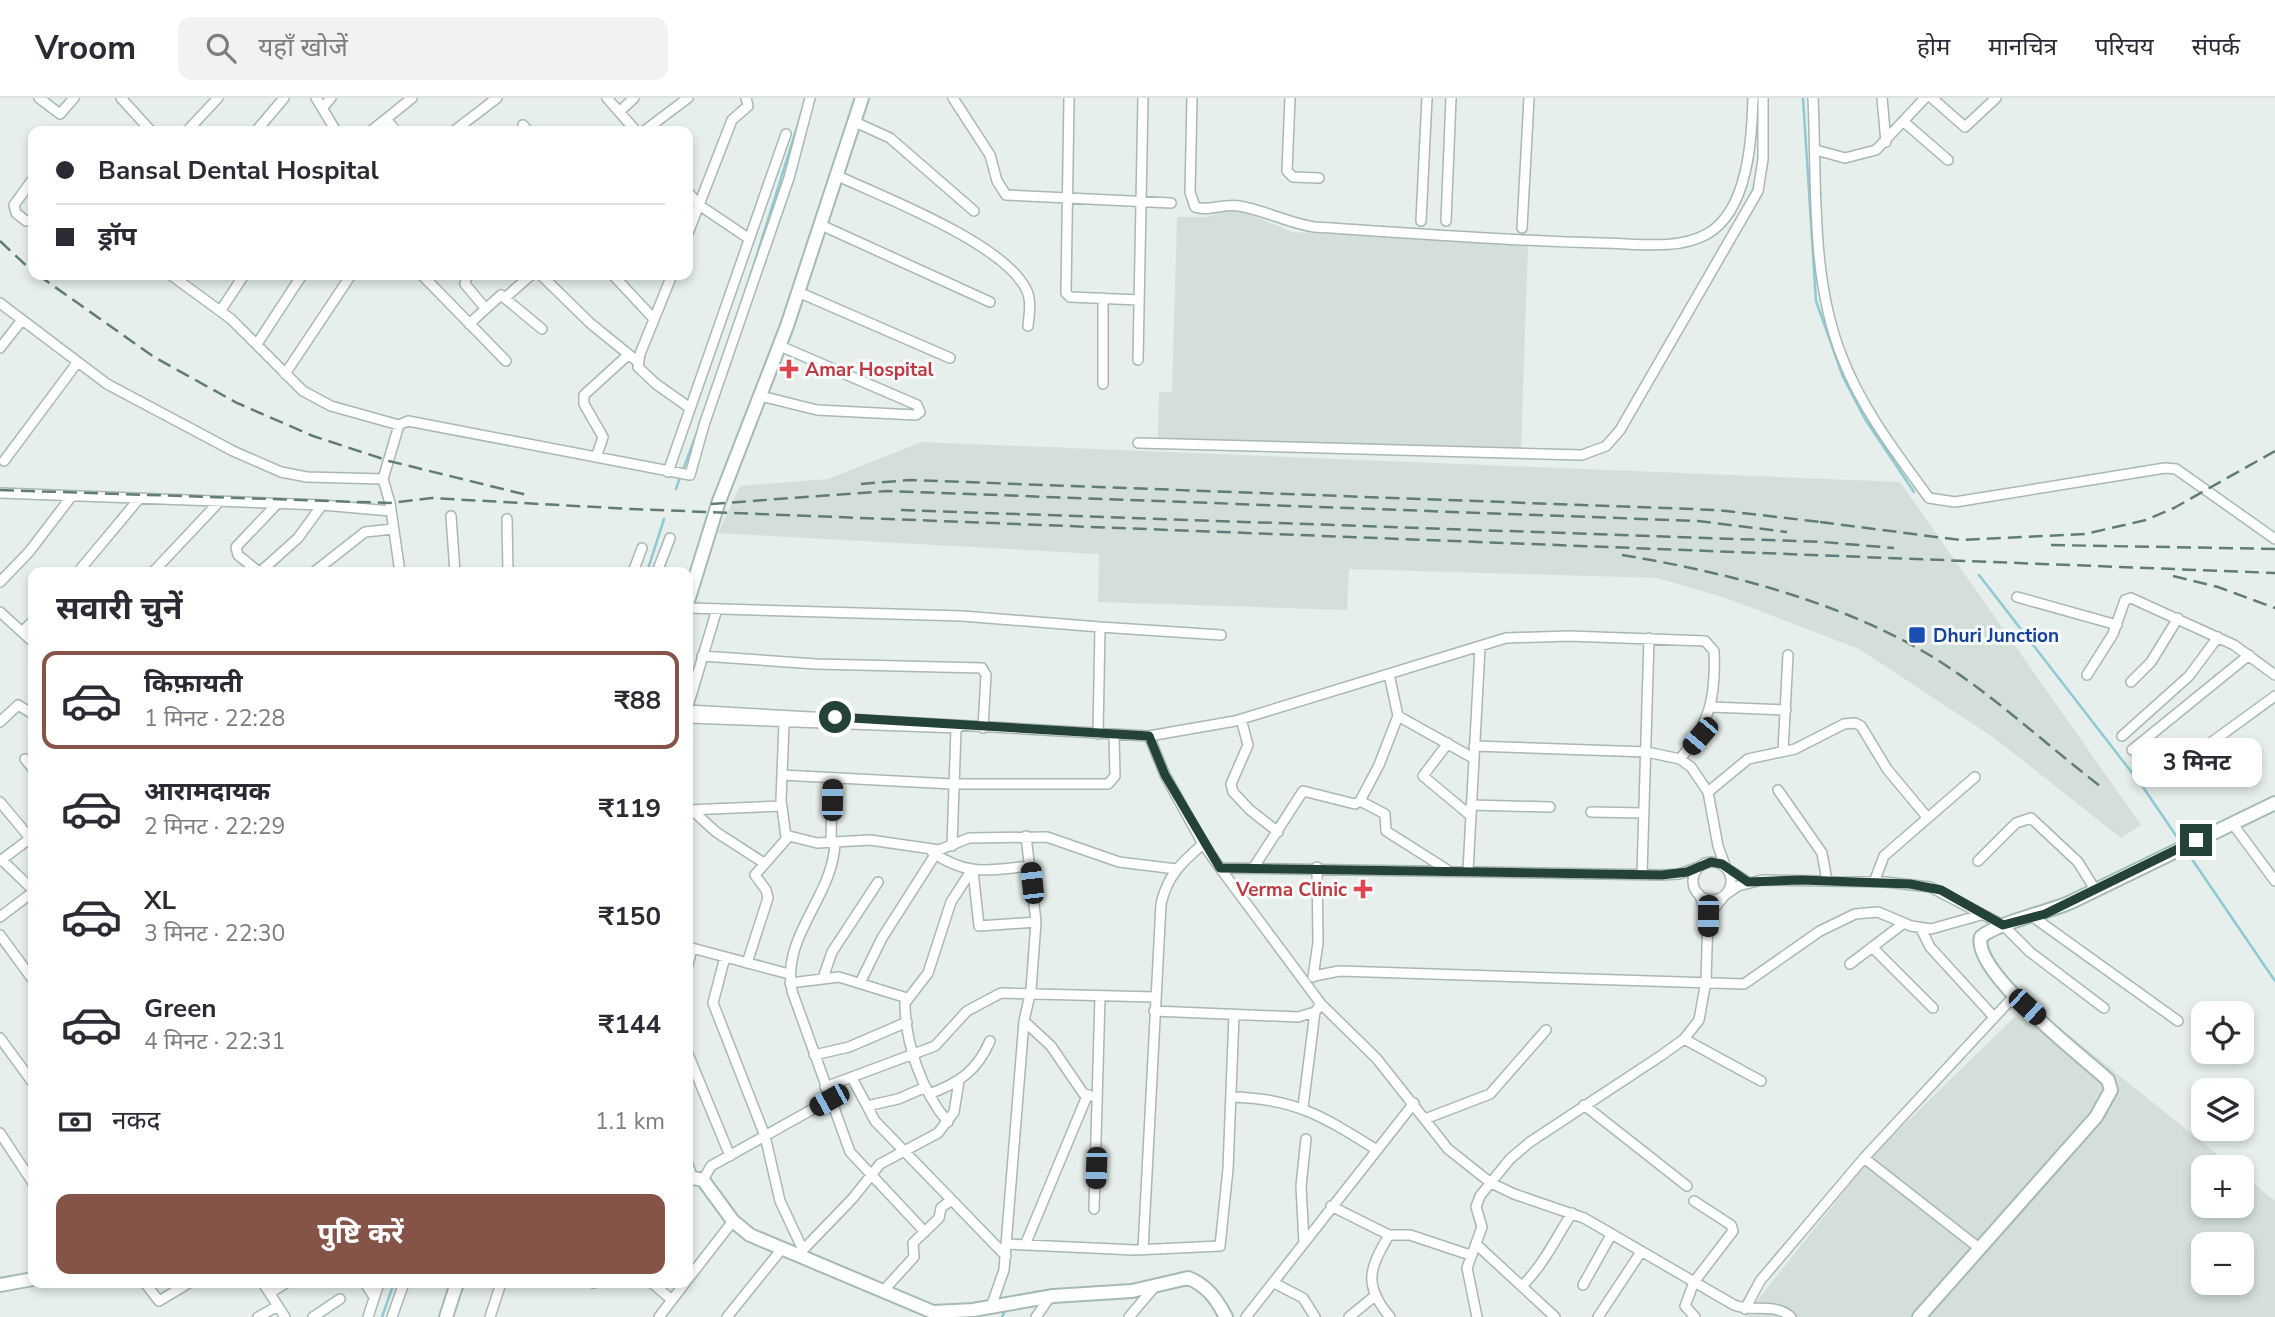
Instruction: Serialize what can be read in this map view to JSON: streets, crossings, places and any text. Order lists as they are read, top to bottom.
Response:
{
  "places": {
    "health": ["Amar Hospital", "Verma Clinic"],
    "transit": ["Dhuri Junction"]
  },
  "page": {
    "header": "Vroom",
    "search": "यहाँ खोजें",
    "nav": [
      "होम",
      "मानचित्र",
      "परिचय",
      "संपर्क"
    ],
    "banner": ["Bansal Dental Hospital", "ड्रॉप"],
    "heading": "सवारी चुनें",
    "list": [
      {
        "name": "किफ़ायती",
        "note": "1 मिनट · 22:28",
        "value": "₹88"
      },
      {
        "name": "आरामदायक",
        "note": "2 मिनट · 22:29",
        "value": "₹119"
      },
      {
        "name": "XL",
        "note": "3 मिनट · 22:30",
        "value": "₹150"
      },
      {
        "name": "Green",
        "note": "4 मिनट · 22:31",
        "value": "₹144"
      }
    ],
    "bubble": "3 मिनट",
    "map_buttons": ["+", "−"],
    "pay": ["नकद", "1.1 km"],
    "buttons": "पुष्टि करें"
  }
}
